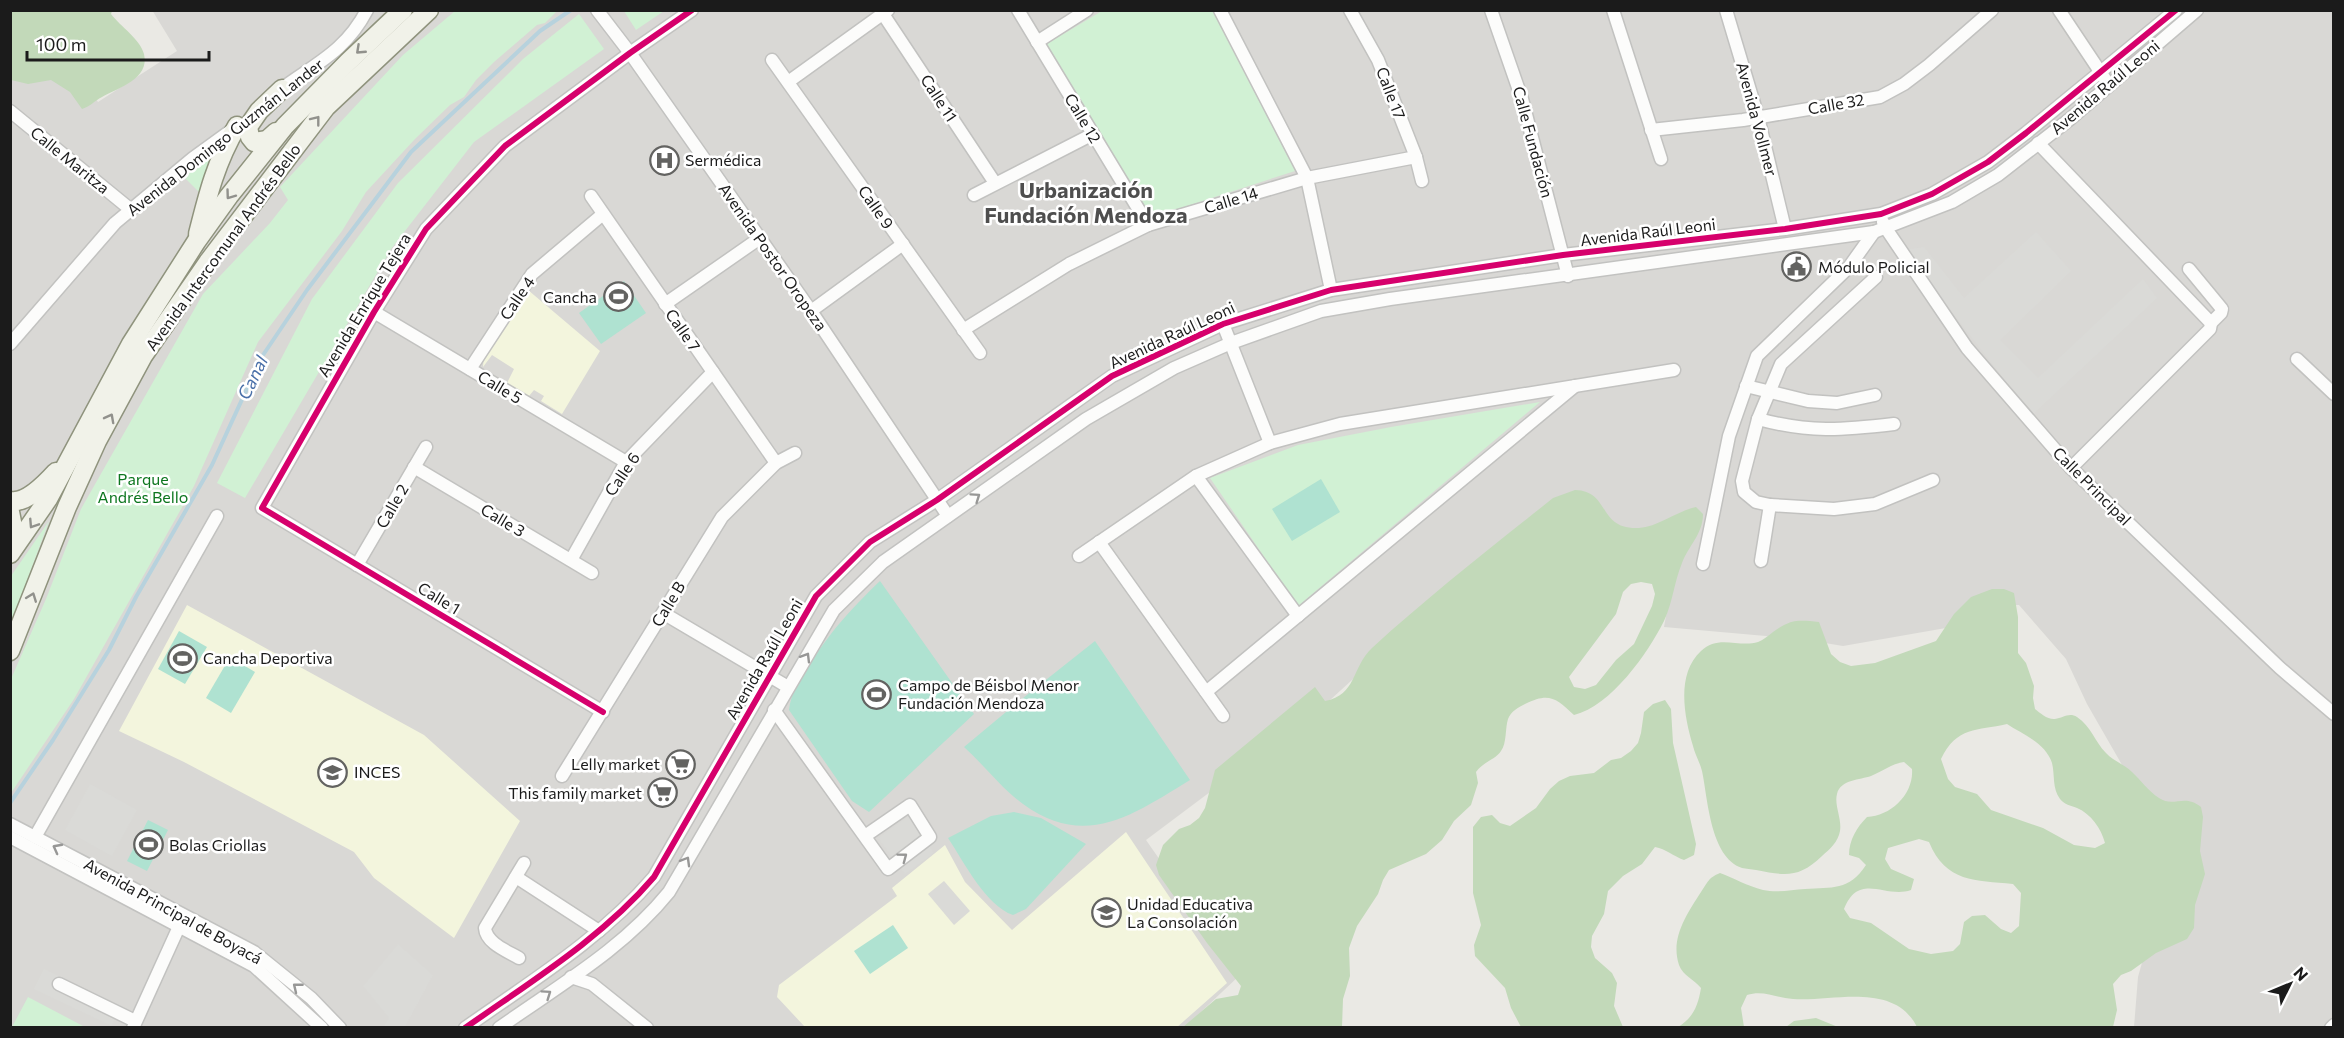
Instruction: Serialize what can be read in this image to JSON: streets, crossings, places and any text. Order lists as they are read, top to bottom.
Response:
{
  "streets": {
    "main road": ["Avenida Intercomunal Andrés Bello"],
    "street": [
      "Avenida Raúl Leoni",
      "Calle 17",
      "Calle 11",
      "Calle 32",
      "Calle 12",
      "Avenida Vollmer",
      "Avenida Domingo Guzmán Lander",
      "Calle Fundación",
      "Calle Maritza",
      "Calle 14",
      "Calle 9",
      "Avenida Postor Oropeza",
      "Calle 4",
      "Avenida Enrique Tejera",
      "Calle 7",
      "Calle 5",
      "Calle 6",
      "Calle Principal",
      "Calle 2",
      "Calle 3",
      "Calle 1",
      "Calle B",
      "Avenida Principal de Boyacá"
    ]
  },
  "crossings": [
    ["Avenida Raúl Leoni", "Avenida Vollmer"],
    ["Avenida Raúl Leoni", "Calle Fundación"],
    ["Avenida Raúl Leoni", "Avenida Postor Oropeza"],
    ["Avenida Raúl Leoni", "Calle Principal"],
    ["Calle 17", "Calle 14"],
    ["Calle 32", "Avenida Vollmer"],
    ["Calle 12", "Calle 14"],
    ["Avenida Domingo Guzmán Lander", "Calle Maritza"],
    ["Calle 14", "Calle 9"],
    ["Avenida Postor Oropeza", "Avenida Enrique Tejera"],
    ["Calle 4", "Calle 7"],
    ["Calle 4", "Calle 5"],
    ["Avenida Enrique Tejera", "Calle 5"],
    ["Avenida Enrique Tejera", "Calle 1"],
    ["Calle 7", "Calle 6"],
    ["Calle 7", "Calle B"],
    ["Calle 5", "Calle 6"],
    ["Calle 6", "Calle 3"],
    ["Calle 2", "Calle 3"],
    ["Calle 2", "Calle 1"],
    ["Calle 1", "Calle B"]
  ],
  "districts": ["Urbanización Fundación Mendoza"],
  "water": ["Canal"],
  "parks": ["Parque Andrés Bello"],
  "places": {
    "hospital": ["Sermédica"],
    "public building": ["Módulo Policial"],
    "sports": [
      "Cancha",
      "Cancha Deportiva",
      "Campo de Béisbol Menor Fundación Mendoza",
      "Bolas Criollas"
    ],
    "supermarket": ["Lelly market", "This family market"],
    "school or university": ["INCES", "Unidad Educativa La Consolación"]
  },
  "scale_bar": "100 m",
  "north": "top right"
}
